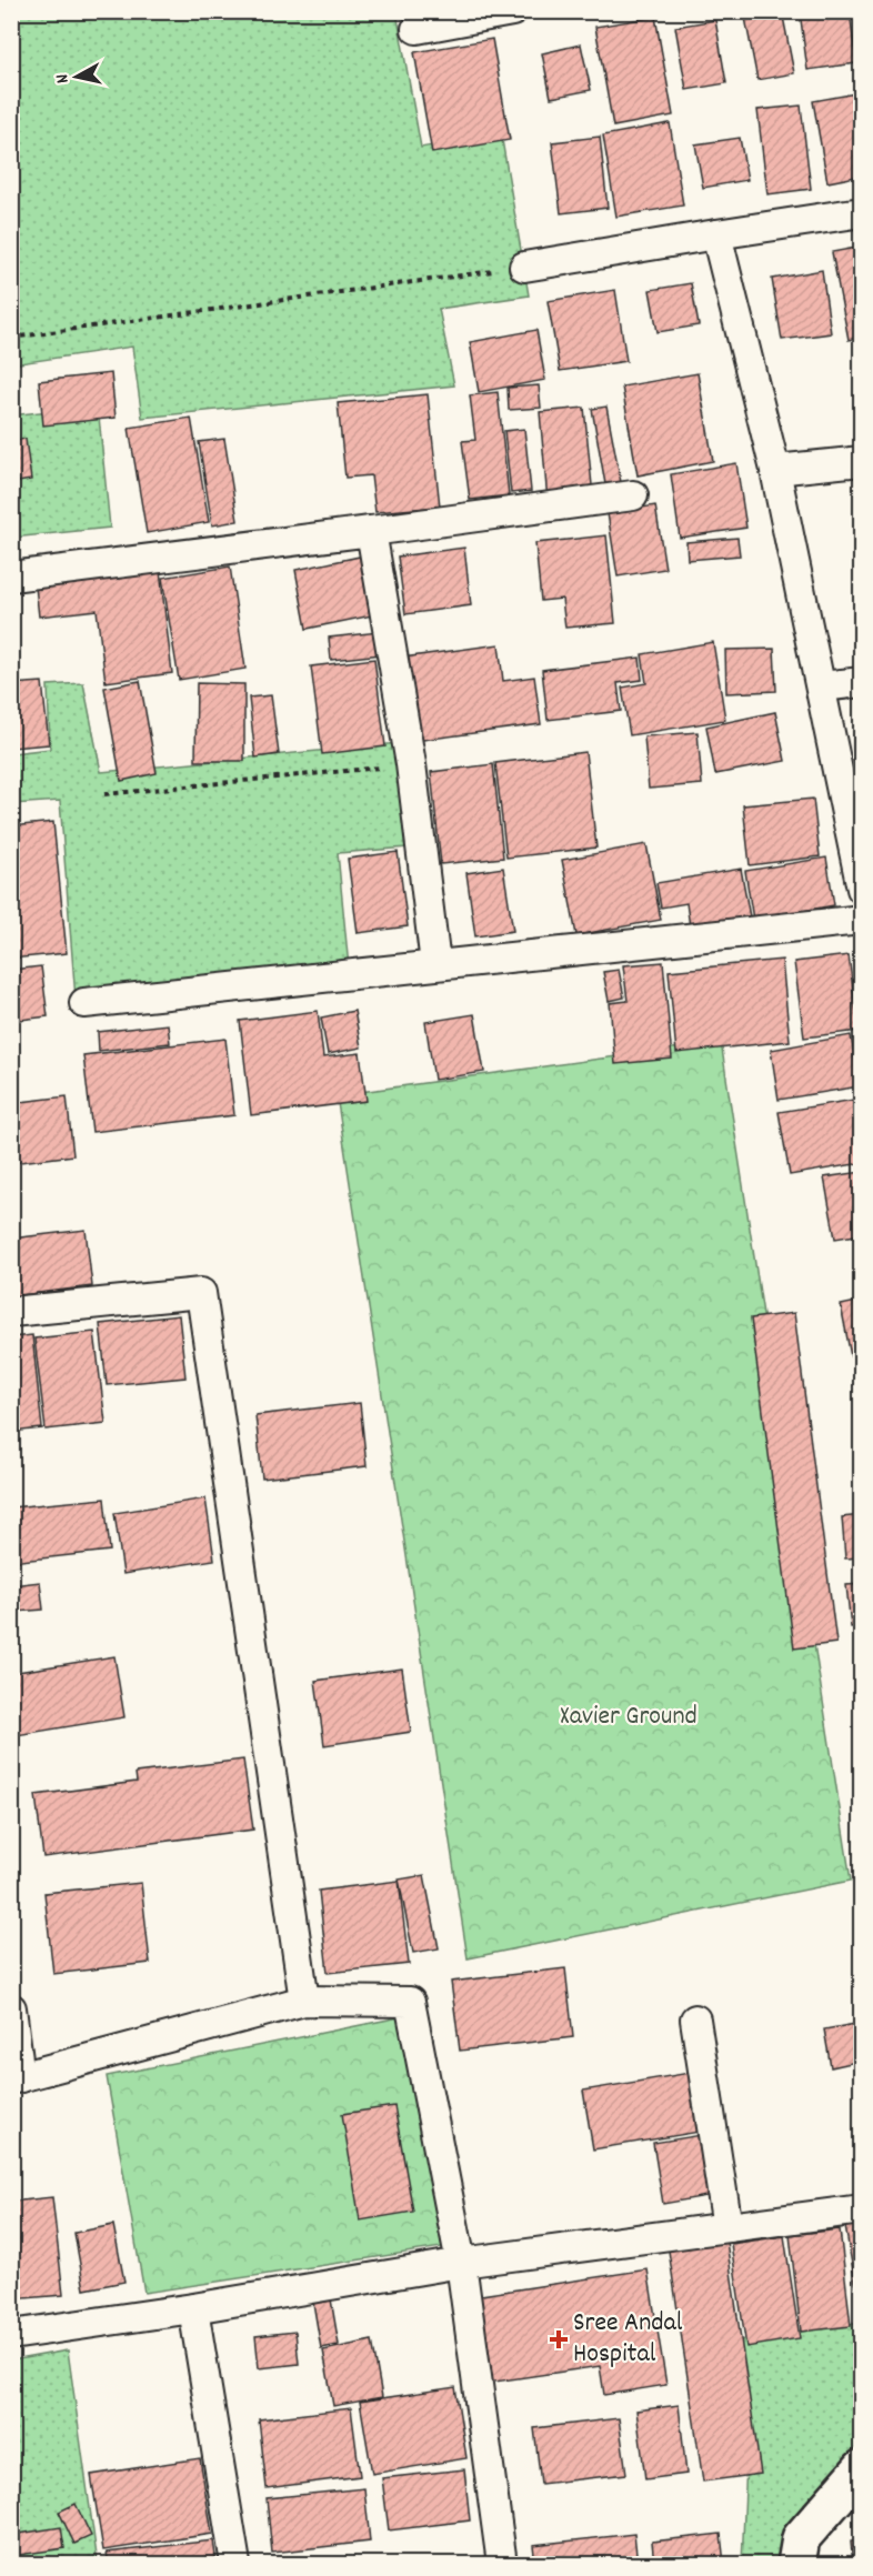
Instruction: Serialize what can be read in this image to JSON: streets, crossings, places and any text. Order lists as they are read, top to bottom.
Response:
{
  "parks": ["Xavier Ground"],
  "places": {
    "health": ["Sree Andal Hospital"]
  },
  "north": "left"
}
